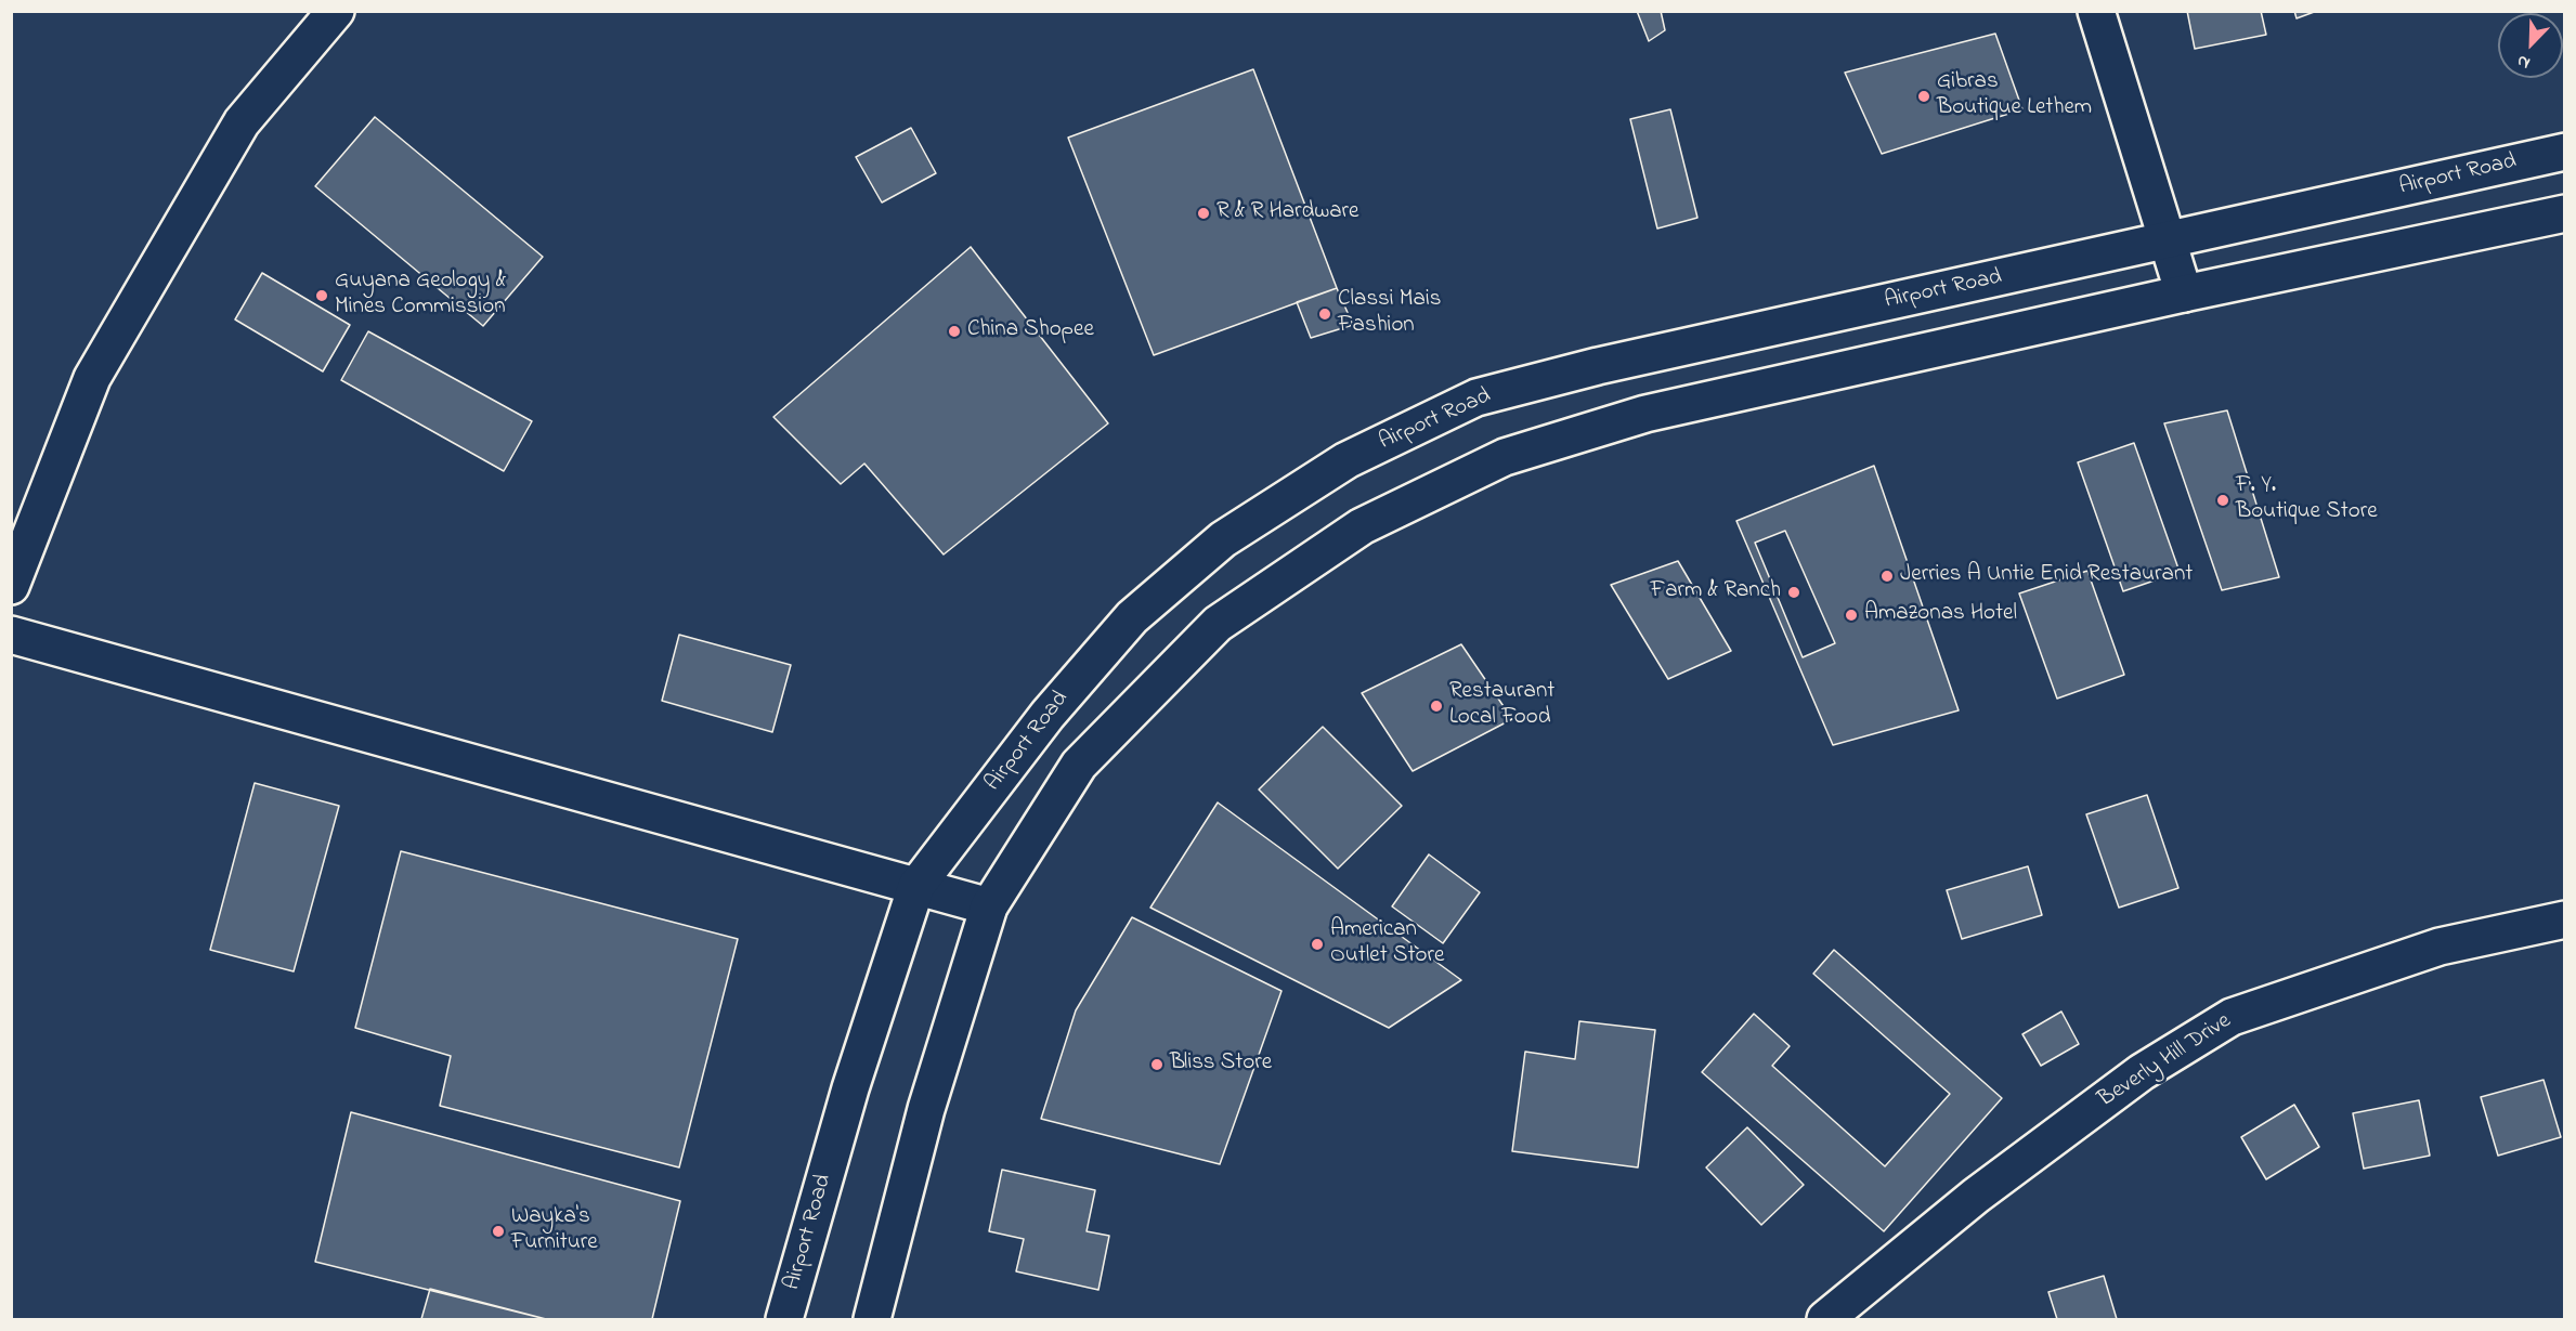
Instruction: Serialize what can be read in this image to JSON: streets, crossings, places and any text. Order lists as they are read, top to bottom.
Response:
{
  "streets": {
    "street": ["Airport Road", "Beverly Hill Drive"]
  },
  "places": [
    "Gibras Boutique Lethem",
    "R & R Hardware",
    "Guyana Geology & Mines Commission",
    "Classi Mais Fashion",
    "China Shopee",
    "F. Y. Boutique Store",
    "Jerries A Untie Enid Restaurant",
    "Farm & Ranch",
    "Amazonas Hotel",
    "Restaurant Local Food",
    "American Outlet Store",
    "Bliss Store",
    "Wayka's Furniture"
  ],
  "north": "bottom left"
}
